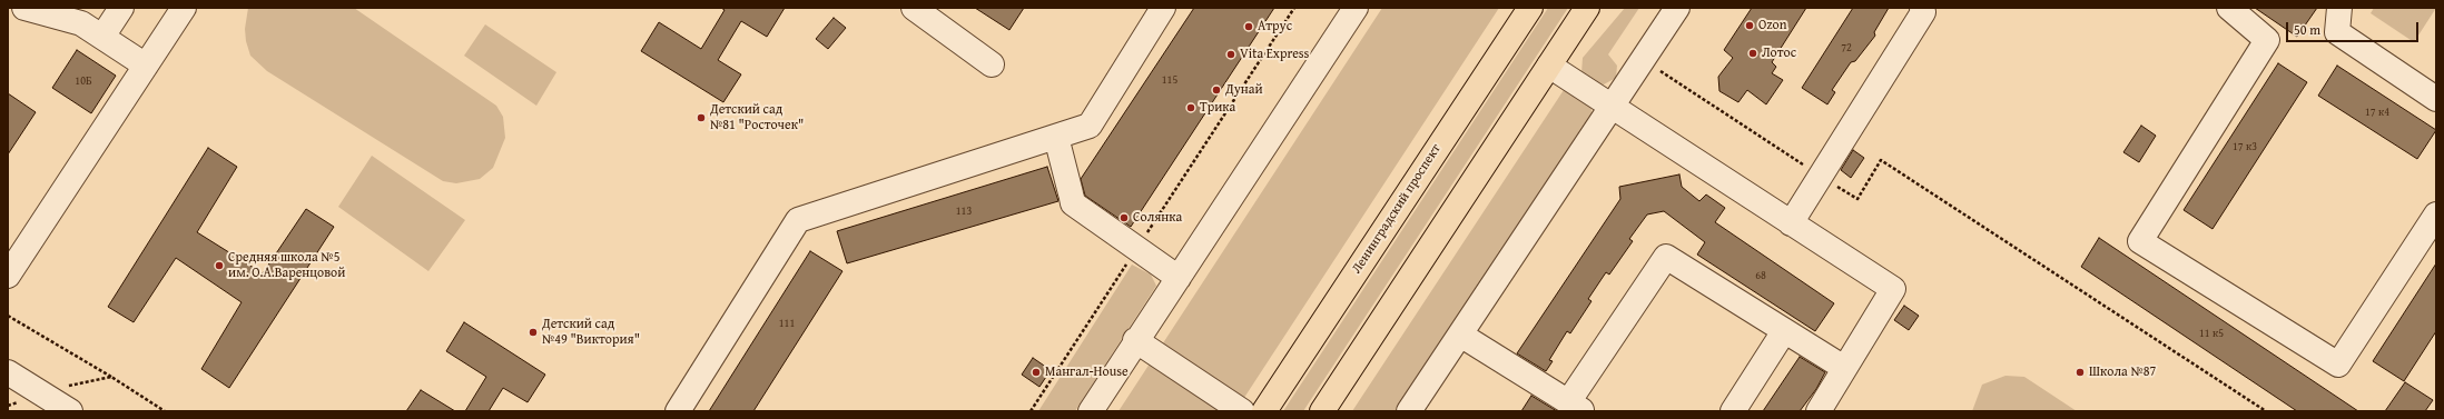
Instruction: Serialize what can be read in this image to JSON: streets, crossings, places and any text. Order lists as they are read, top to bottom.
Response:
{
  "streets": {
    "main road": ["Ленинградский проспект"]
  },
  "places": [
    "Ozon",
    "Атрус",
    "Лотос",
    "Vita Express",
    "Дунай",
    "Трика",
    "Детский сад №81 \"Росточек\"",
    "Солянка",
    "Средняя школа №5 им. О.А.Варенцовой",
    "Детский сад №49 \"Виктория\"",
    "Мангал-House",
    "Школа №87"
  ],
  "house_numbers": [
    "72",
    "115",
    "10Б",
    "17 к4",
    "17 к3",
    "113",
    "68",
    "111",
    "11 к5"
  ],
  "scale_bar": "50 m"
}
